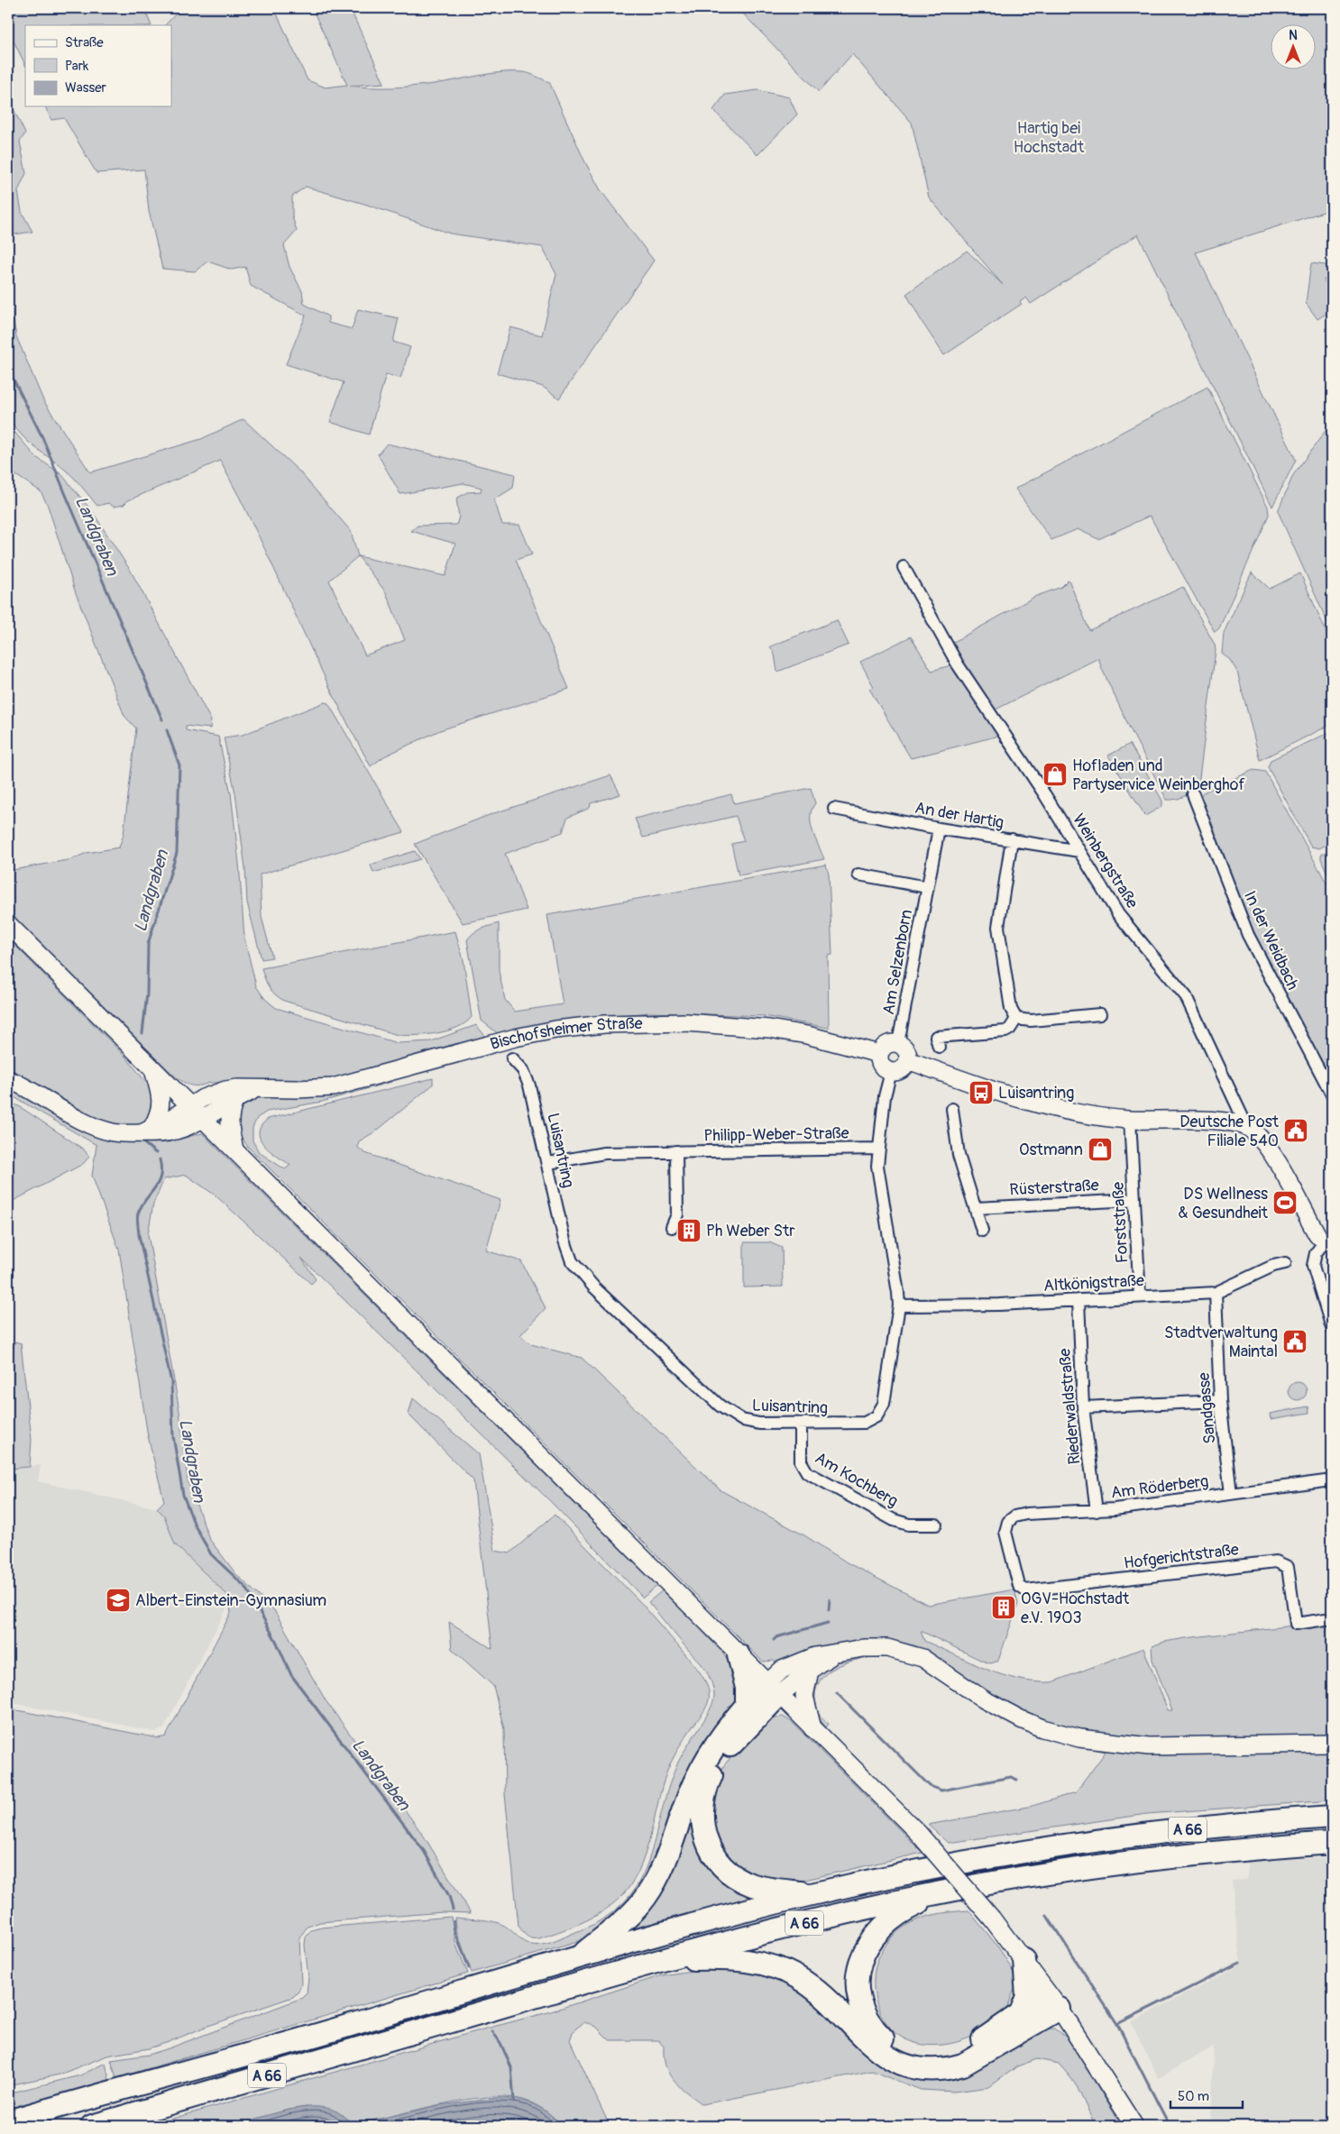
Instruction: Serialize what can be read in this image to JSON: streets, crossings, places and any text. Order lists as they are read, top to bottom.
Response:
{
  "streets": {
    "highway": ["A 66"],
    "main road": ["Bischofsheimer Straße"],
    "street": [
      "An der Hartig",
      "Weinbergstraße",
      "In der Weidbach",
      "Am Selzenborn",
      "Philipp-Weber-Straße",
      "Luisantring",
      "Rüsterstraße",
      "Forststraße",
      "Altkönigstraße",
      "Riederwaldstraße",
      "Sandgasse",
      "Am Kochberg",
      "Am Röderberg",
      "Hofgerichtstraße"
    ]
  },
  "crossings": [
    ["An der Hartig", "Weinbergstraße"],
    ["An der Hartig", "Am Selzenborn"],
    ["Am Selzenborn", "Bischofsheimer Straße"],
    ["Am Selzenborn", "Luisantring"],
    ["Bischofsheimer Straße", "Luisantring"],
    ["Philipp-Weber-Straße", "Luisantring"],
    ["Luisantring", "Altkönigstraße"],
    ["Luisantring", "Am Kochberg"],
    ["Rüsterstraße", "Forststraße"],
    ["Forststraße", "Altkönigstraße"],
    ["Altkönigstraße", "Riederwaldstraße"],
    ["Altkönigstraße", "Sandgasse"],
    ["Riederwaldstraße", "Am Röderberg"],
    ["Sandgasse", "Am Röderberg"],
    ["Am Röderberg", "Hofgerichtstraße"]
  ],
  "water": ["Landgraben"],
  "parks": ["Hartig bei Hochstadt"],
  "places": {
    "shop": ["Hofladen und Partyservice Weinberghof", "Ostmann"],
    "bus stop": ["Luisantring"],
    "public building": ["Deutsche Post Filiale 540", "Stadtverwaltung Maintal"],
    "sports": ["DS Wellness & Gesundheit"],
    "building": ["Ph Weber Str", "OGV-Hochstadt e.V. 1903"],
    "school or university": ["Albert-Einstein-Gymnasium"]
  },
  "legend": ["Straße", "Park", "Wasser"],
  "scale_bar": "50 m",
  "north": "top"
}
